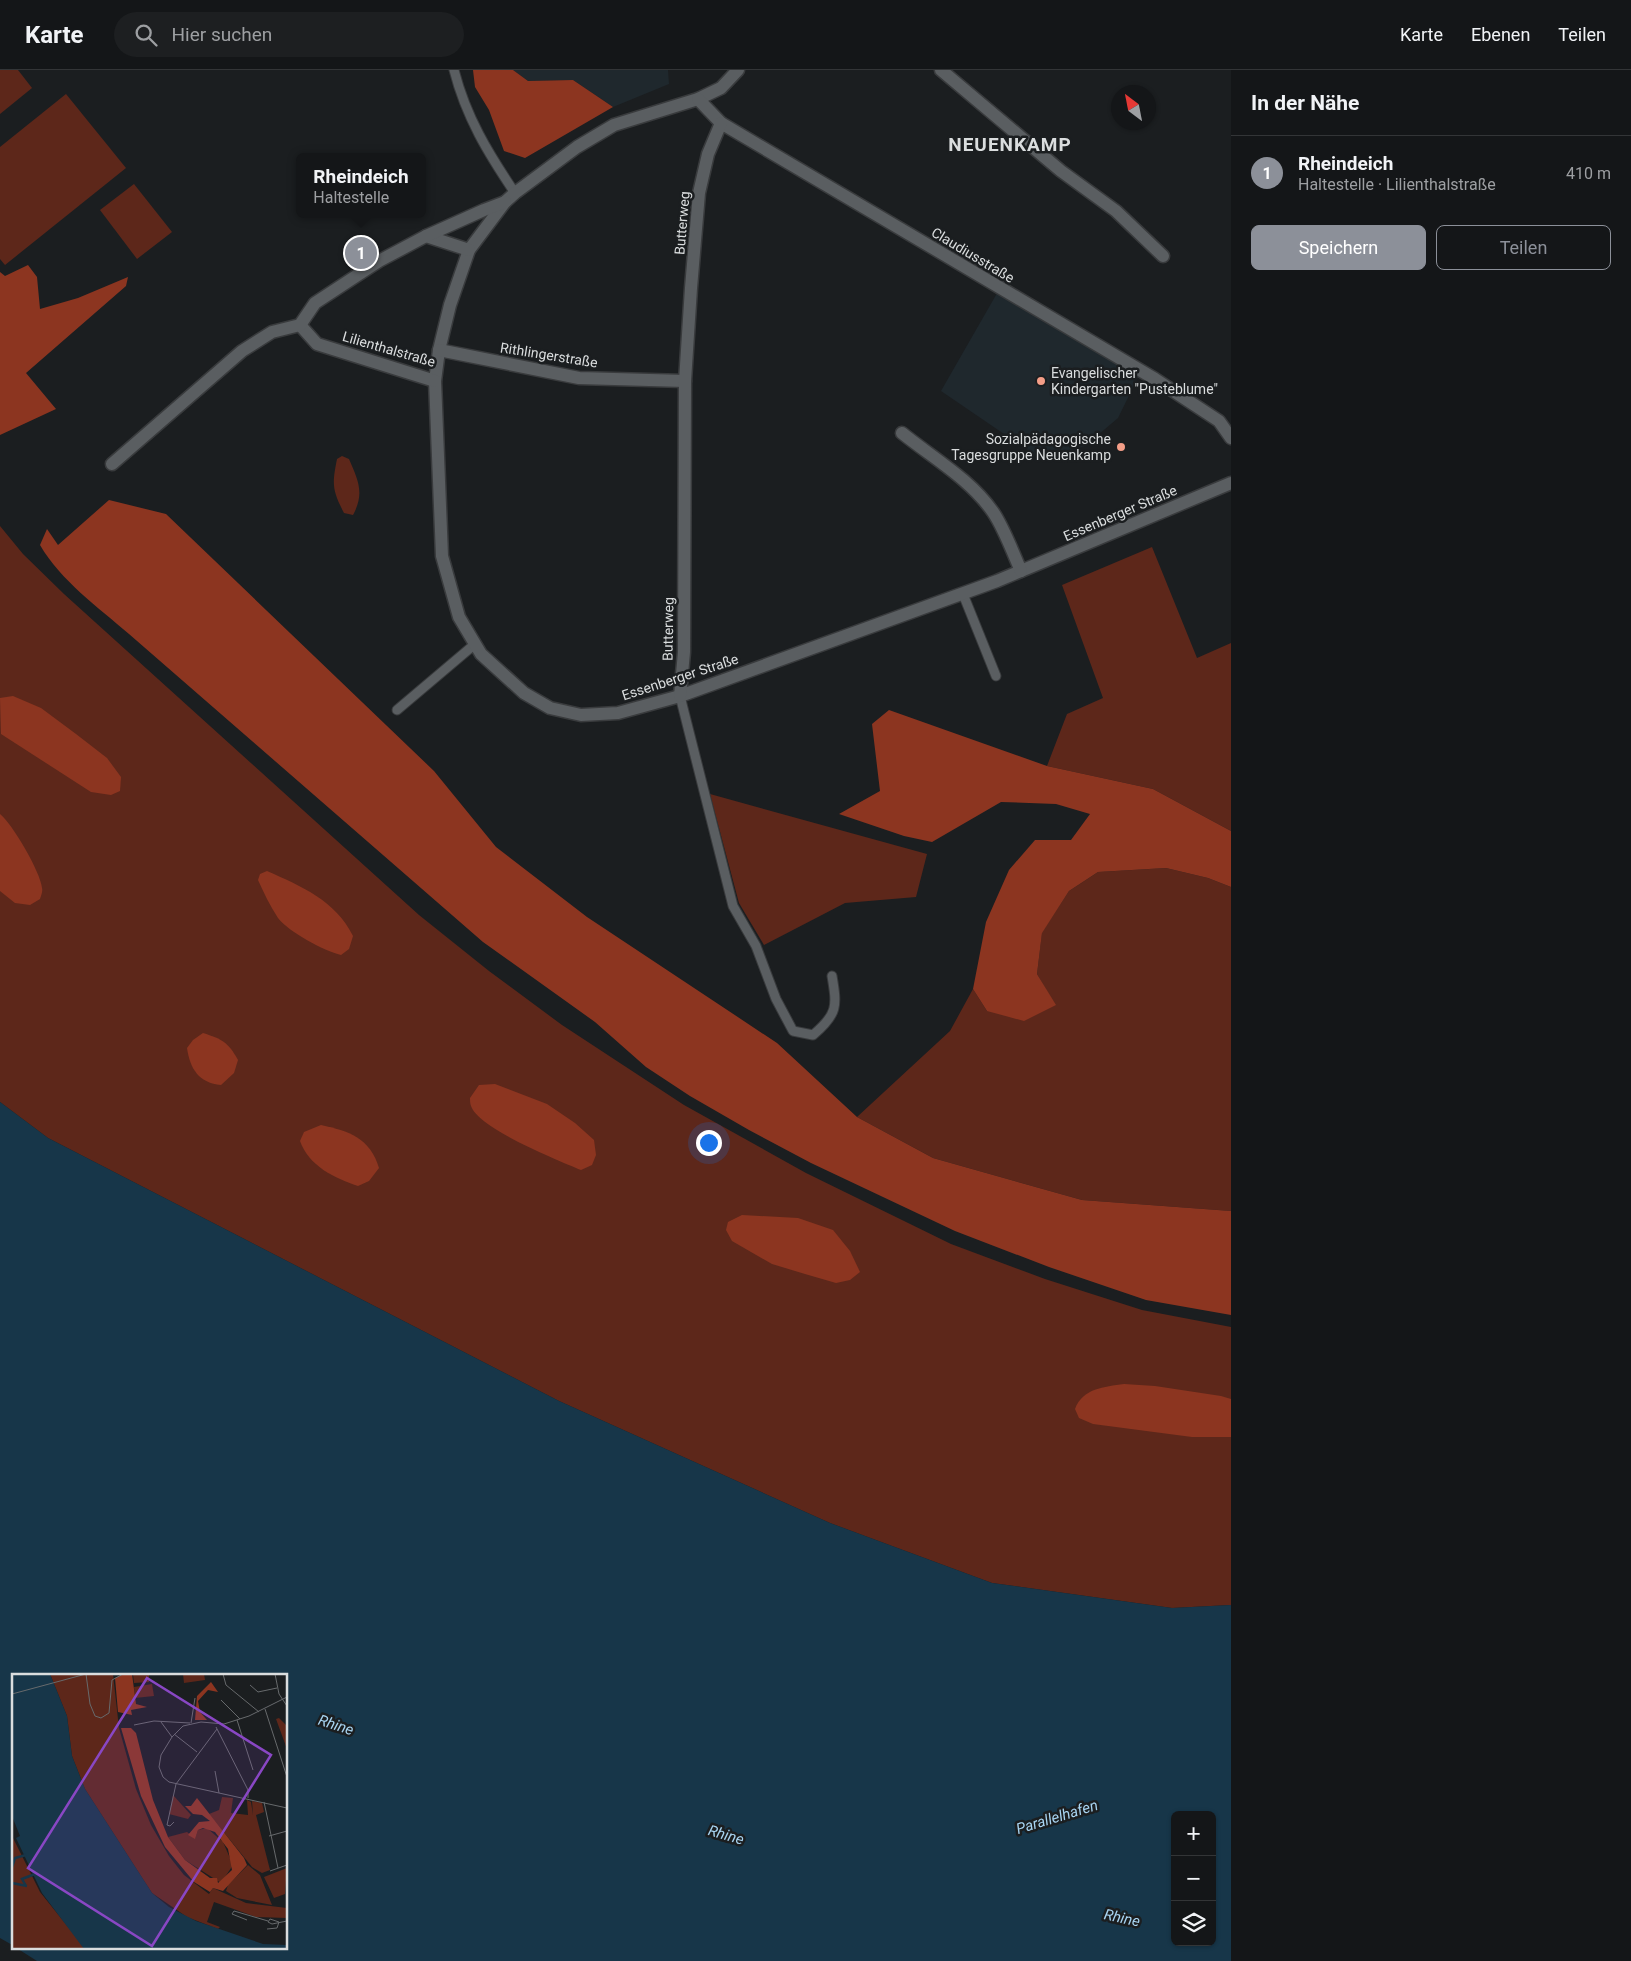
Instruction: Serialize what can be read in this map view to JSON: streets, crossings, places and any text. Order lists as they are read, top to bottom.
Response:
{
  "streets": {
    "street": [
      "Butterweg",
      "Claudiusstraße",
      "Lilienthalstraße",
      "Rithlingerstraße",
      "Essenberger Straße"
    ]
  },
  "crossings": [
    ["Butterweg", "Claudiusstraße"],
    ["Butterweg", "Rithlingerstraße"],
    ["Butterweg", "Essenberger Straße"],
    ["Claudiusstraße", "Lilienthalstraße"],
    ["Lilienthalstraße", "Rithlingerstraße"],
    ["Lilienthalstraße", "Essenberger Straße"]
  ],
  "districts": ["NEUENKAMP"],
  "water": ["Rhine", "Parallelhafen"],
  "places": ["Evangelischer Kindergarten \"Pusteblume\"", "Sozialpädagogische Tagesgruppe Neuenkamp"],
  "north": "top left",
  "page": {
    "header": "Karte",
    "search": "Hier suchen",
    "nav": ["Karte", "Ebenen", "Teilen"],
    "heading": "In der Nähe",
    "list": [
      {
        "mark": "1",
        "name": "Rheindeich",
        "note": "Haltestelle · Lilienthalstraße",
        "value": "410 m"
      }
    ],
    "popup": ["Rheindeich", "Haltestelle"],
    "buttons": ["Speichern", "Teilen"],
    "pins": "1",
    "map_buttons": ["+", "−"]
  }
}
